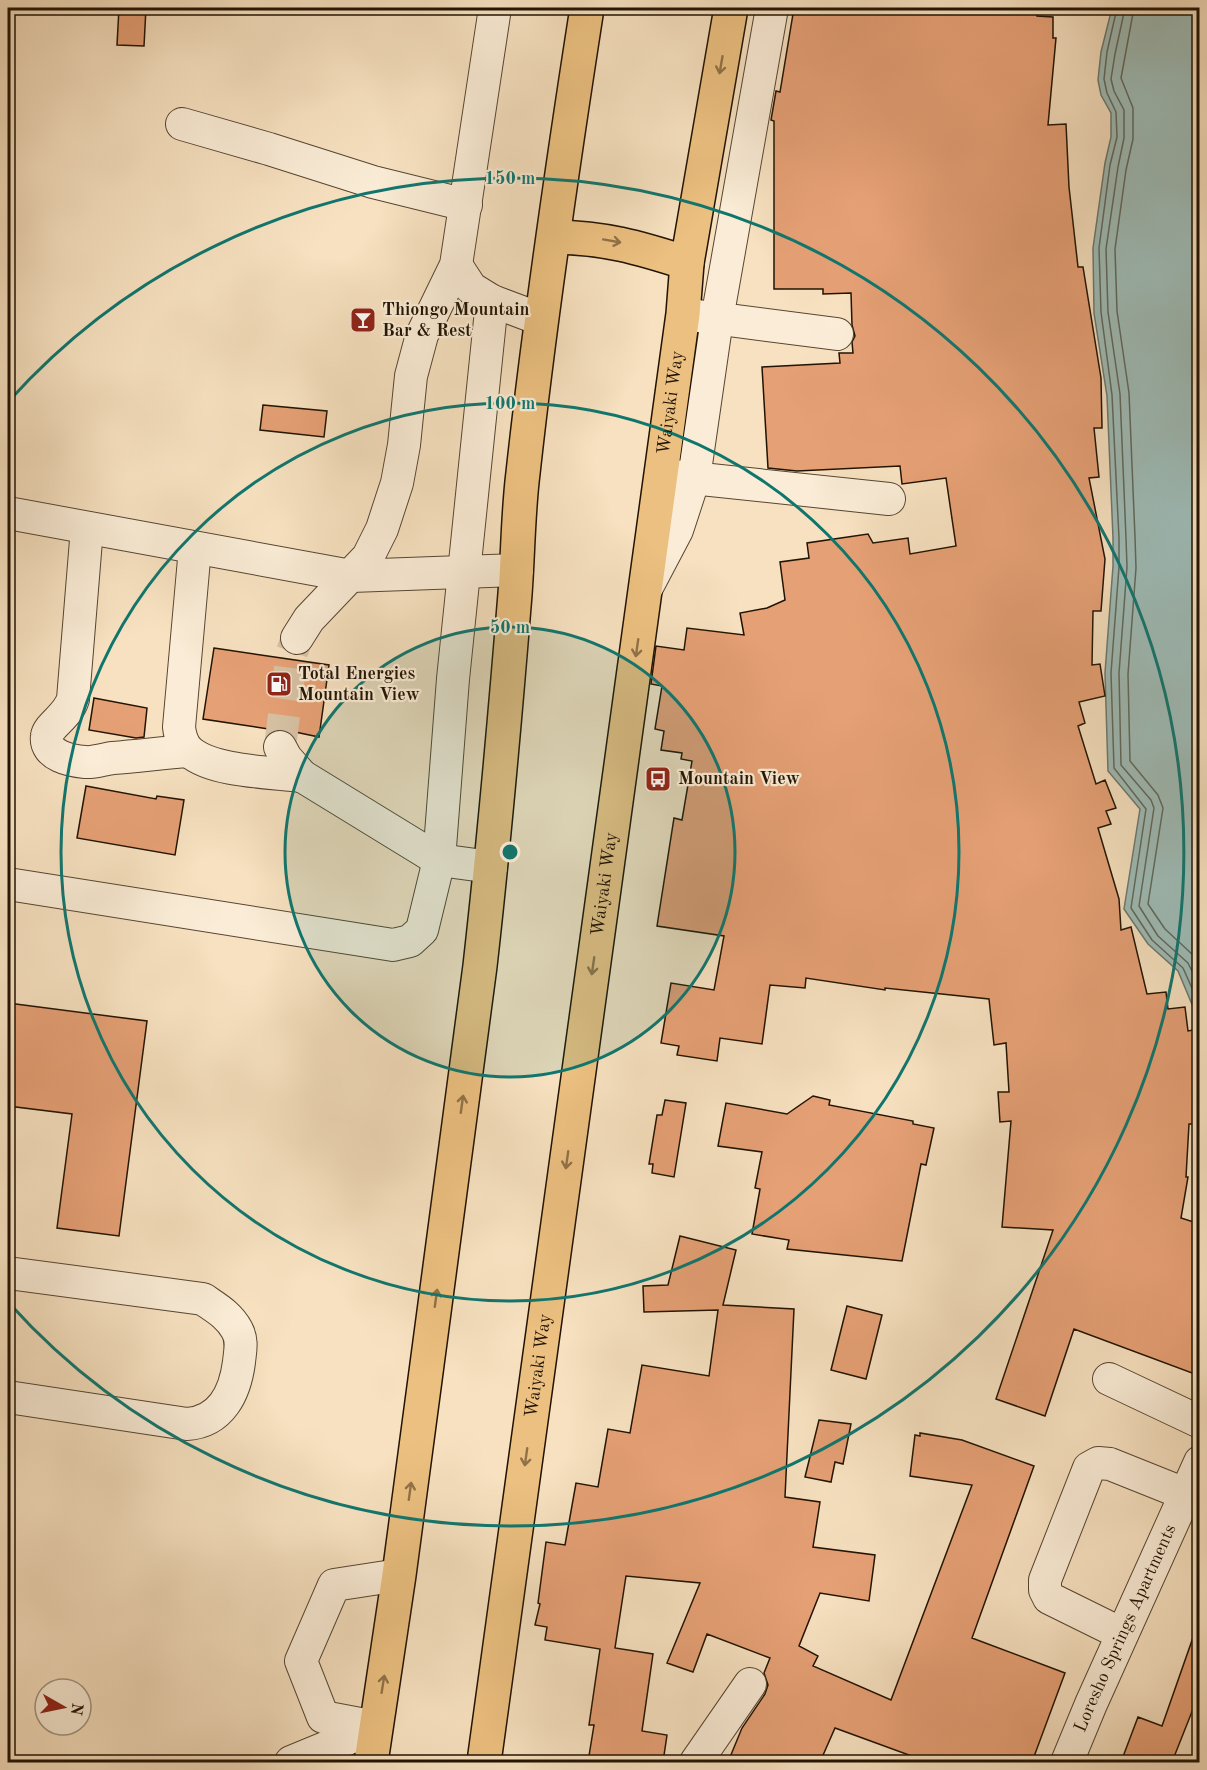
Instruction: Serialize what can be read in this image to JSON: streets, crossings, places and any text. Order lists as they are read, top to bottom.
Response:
{
  "streets": {
    "highway": ["Waiyaki Way"],
    "street": ["Loresho Springs Apartments"]
  },
  "places": {
    "bar": ["Thiongo Mountain Bar & Rest"],
    "fuel station": ["Total Energies Mountain View"],
    "bus stop": ["Mountain View"]
  },
  "north": "right",
  "rings": ["150 m", "100 m", "50 m"]
}
